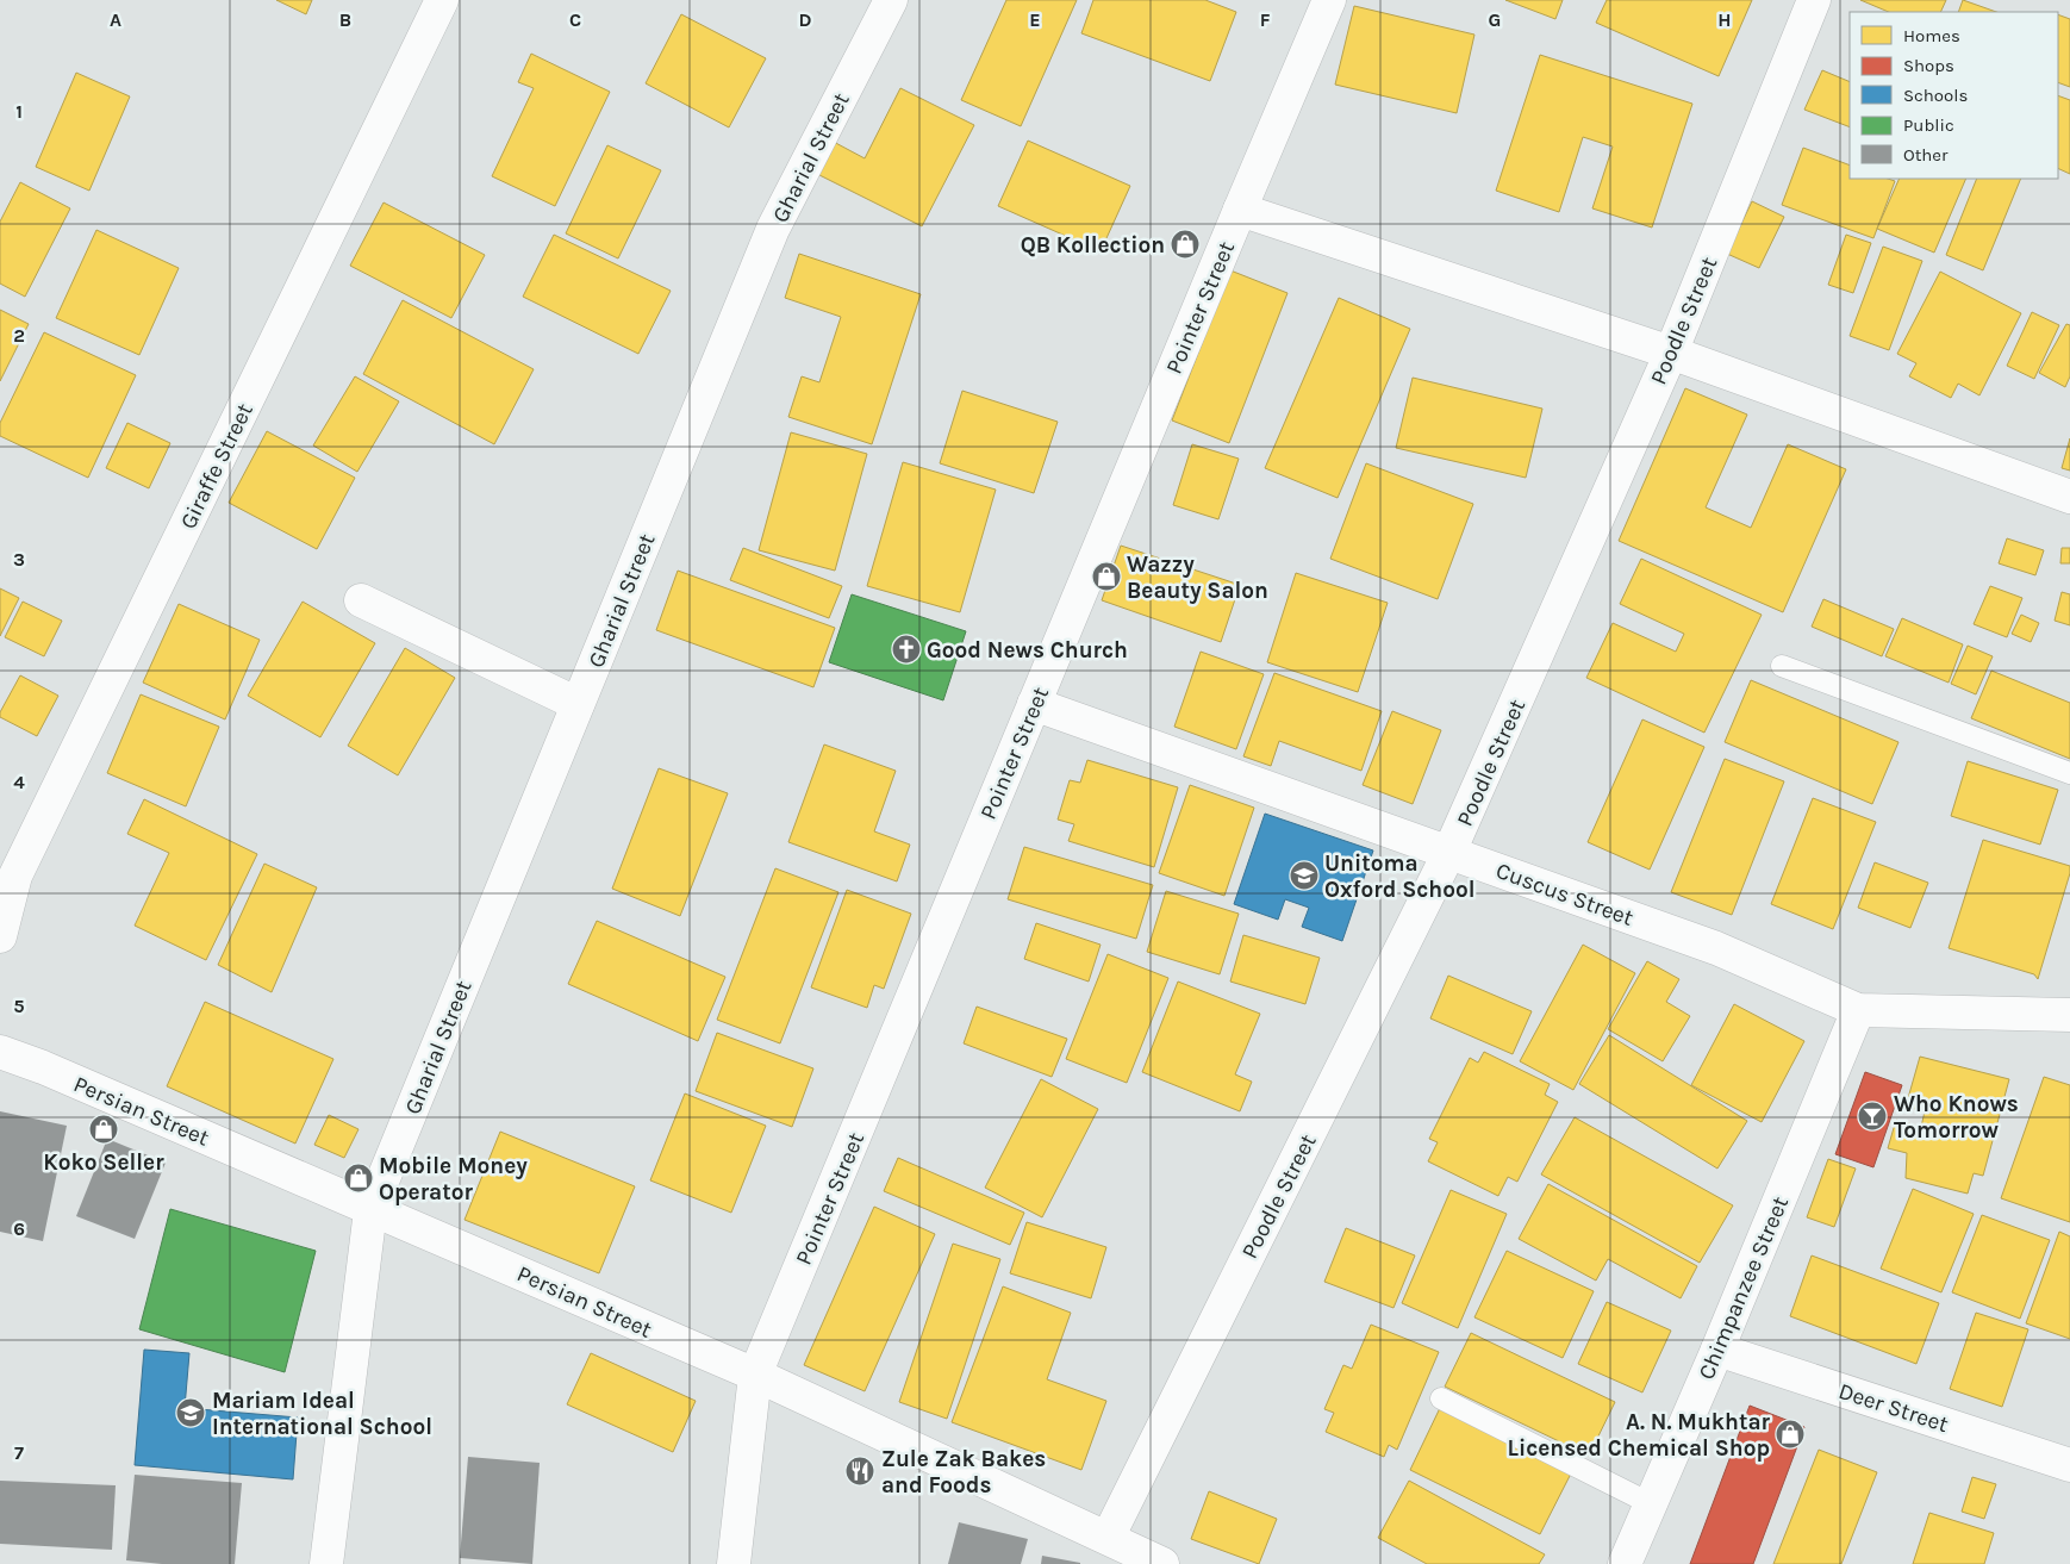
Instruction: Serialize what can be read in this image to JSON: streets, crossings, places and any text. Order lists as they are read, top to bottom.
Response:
{
  "streets": {
    "street": [
      "Gharial Street",
      "Pointer Street",
      "Poodle Street",
      "Giraffe Street",
      "Cuscus Street",
      "Persian Street",
      "Chimpanzee Street",
      "Deer Street"
    ]
  },
  "crossings": [
    ["Gharial Street", "Persian Street"],
    ["Pointer Street", "Cuscus Street"],
    ["Pointer Street", "Persian Street"],
    ["Poodle Street", "Cuscus Street"],
    ["Poodle Street", "Persian Street"],
    ["Cuscus Street", "Chimpanzee Street"],
    ["Chimpanzee Street", "Deer Street"]
  ],
  "places": {
    "shop": [
      "QB Kollection",
      "Wazzy Beauty Salon",
      "Koko Seller",
      "Mobile Money Operator",
      "A. N. Mukhtar Licensed Chemical Shop"
    ],
    "church": ["Good News Church"],
    "school or university": ["Unitoma Oxford School", "Mariam Ideal International School"],
    "bar": ["Who Knows Tomorrow"],
    "restaurant": ["Zule Zak Bakes and Foods"]
  },
  "legend": [
    "Homes",
    "Shops",
    "Schools",
    "Public",
    "Other"
  ],
  "grid": {
    "columns": [
      "A",
      "B",
      "C",
      "D",
      "E",
      "F",
      "G",
      "H"
    ],
    "rows": [
      "1",
      "2",
      "3",
      "4",
      "5",
      "6",
      "7"
    ]
  }
}
